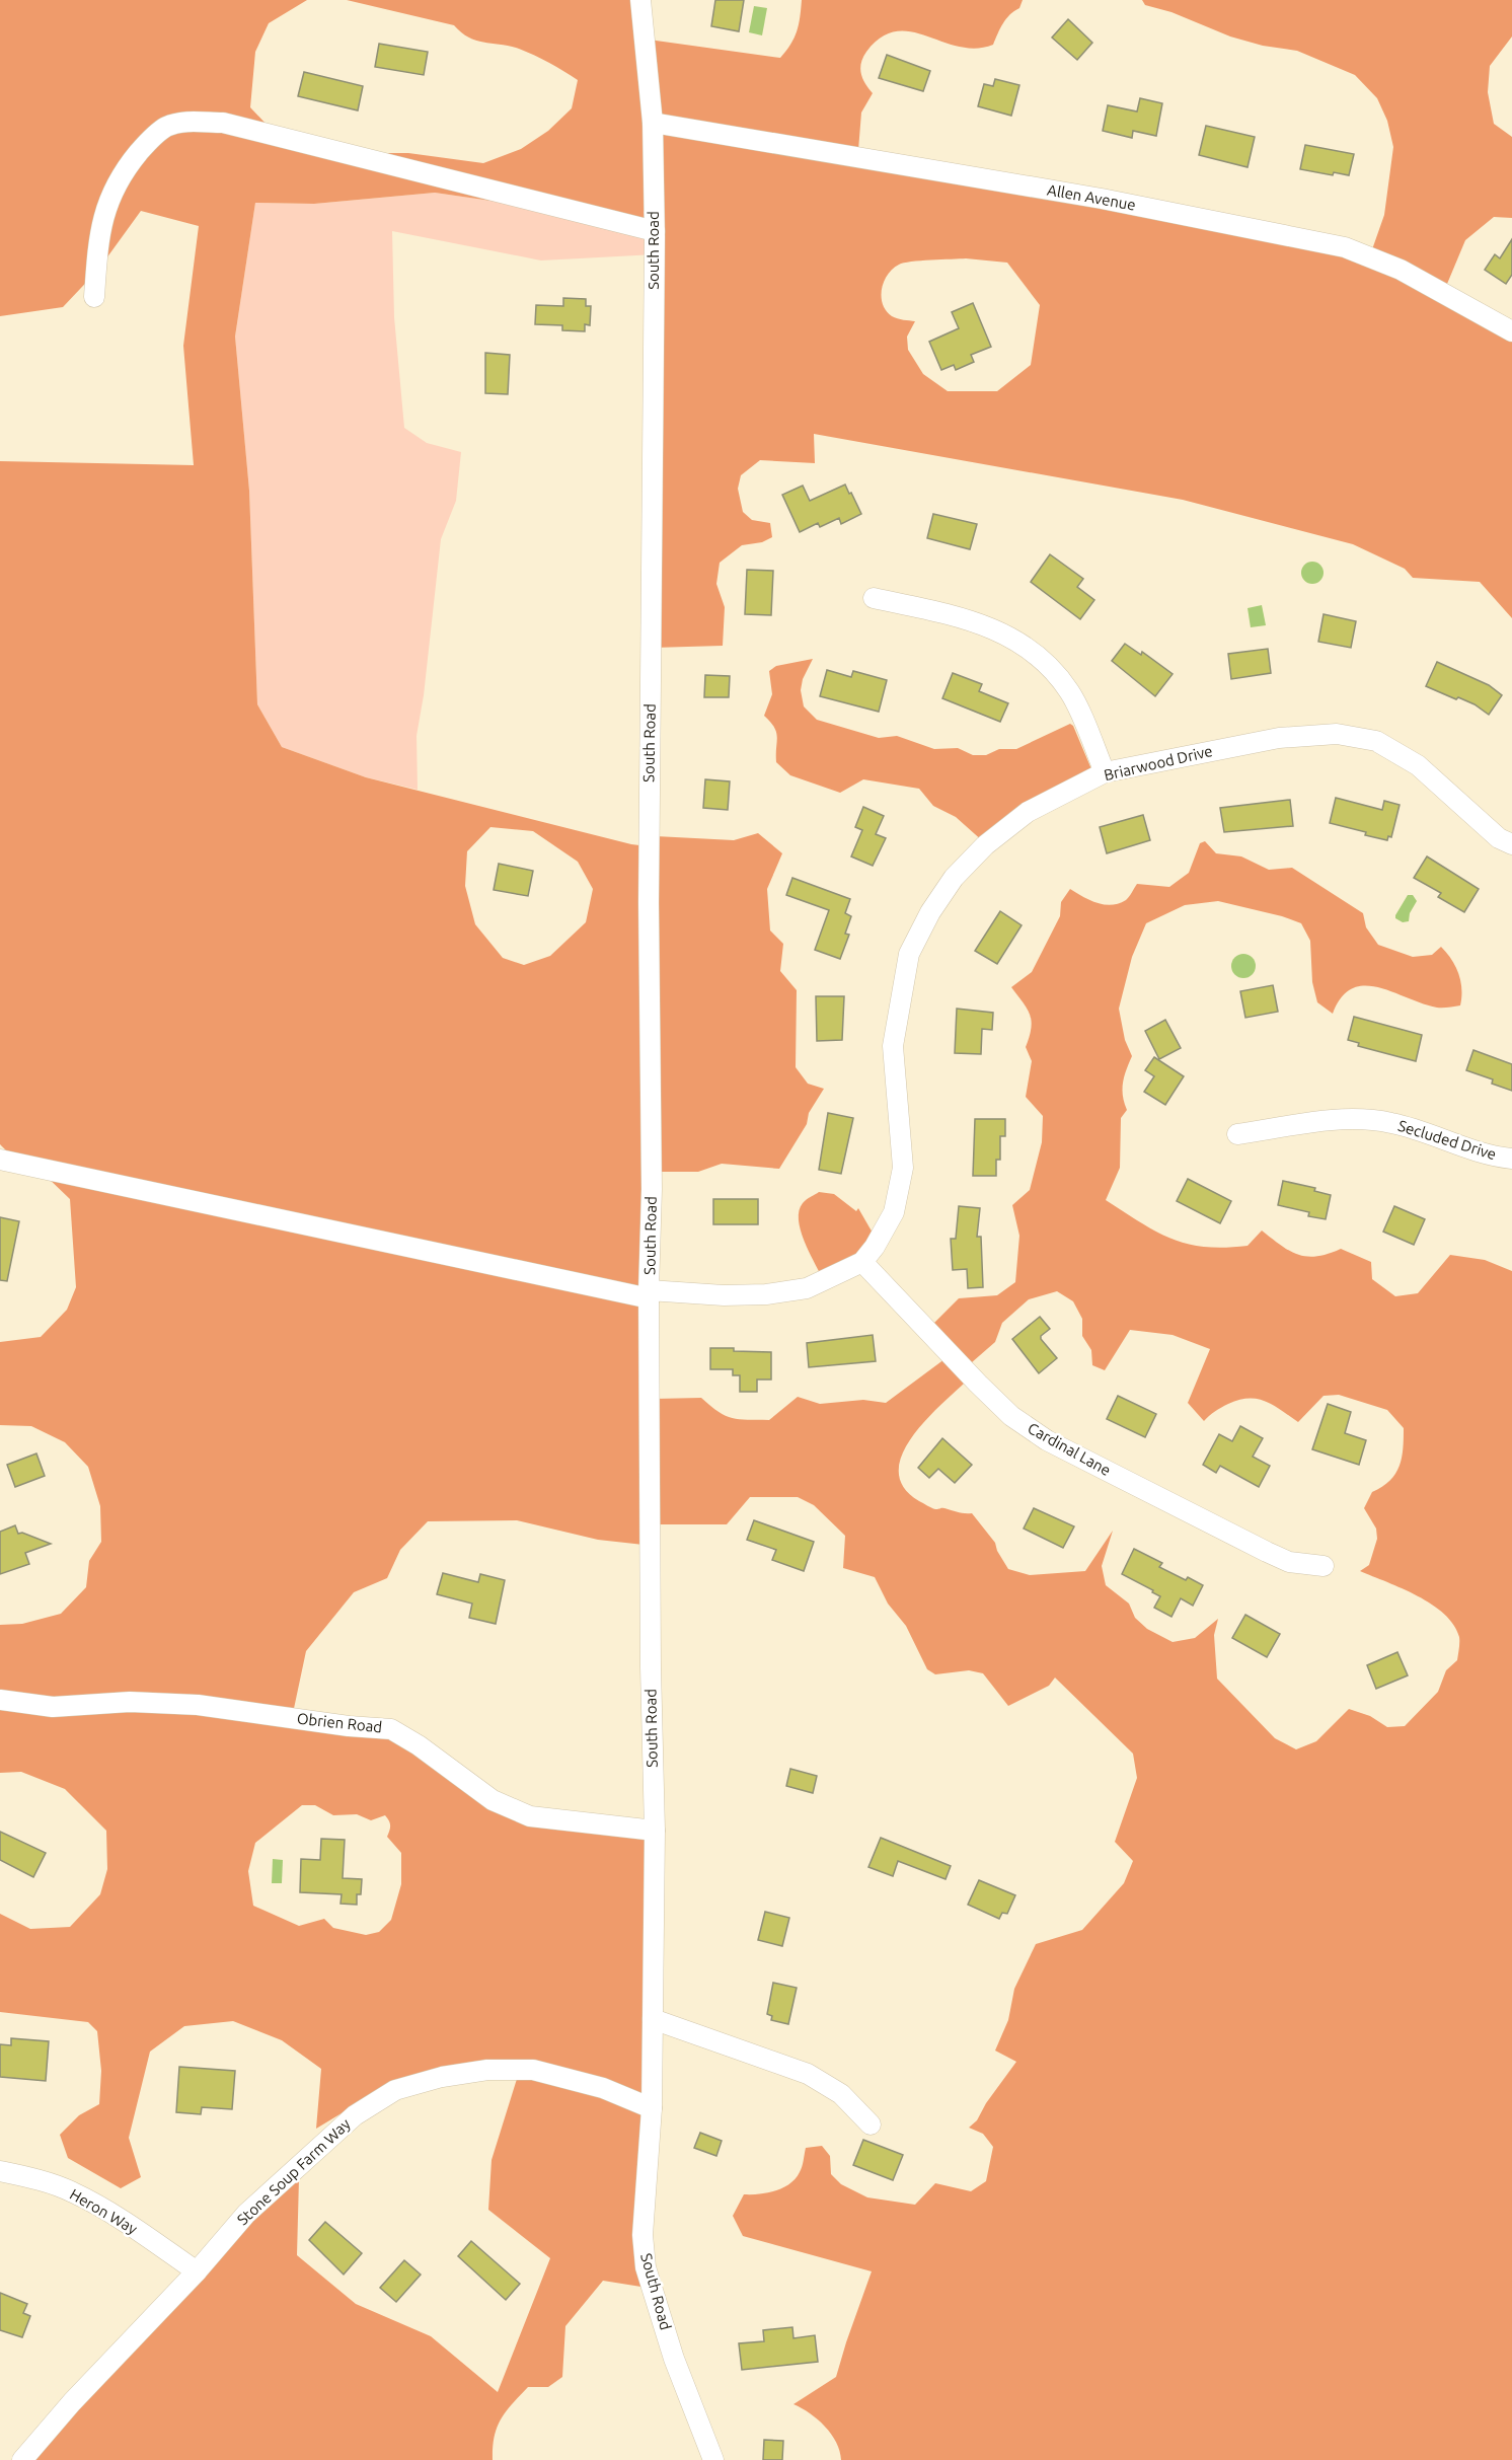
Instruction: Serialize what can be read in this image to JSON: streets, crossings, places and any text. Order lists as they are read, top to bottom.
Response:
{
  "streets": {
    "street": [
      "Allen Avenue",
      "South Road",
      "Briarwood Drive",
      "Secluded Drive",
      "Cardinal Lane",
      "Obrien Road",
      "Stone Soup Farm Way",
      "Heron Way"
    ]
  },
  "crossings": [
    ["Allen Avenue", "South Road"],
    ["South Road", "Obrien Road"],
    ["South Road", "Stone Soup Farm Way"],
    ["Briarwood Drive", "Cardinal Lane"],
    ["Stone Soup Farm Way", "Heron Way"]
  ]
}
